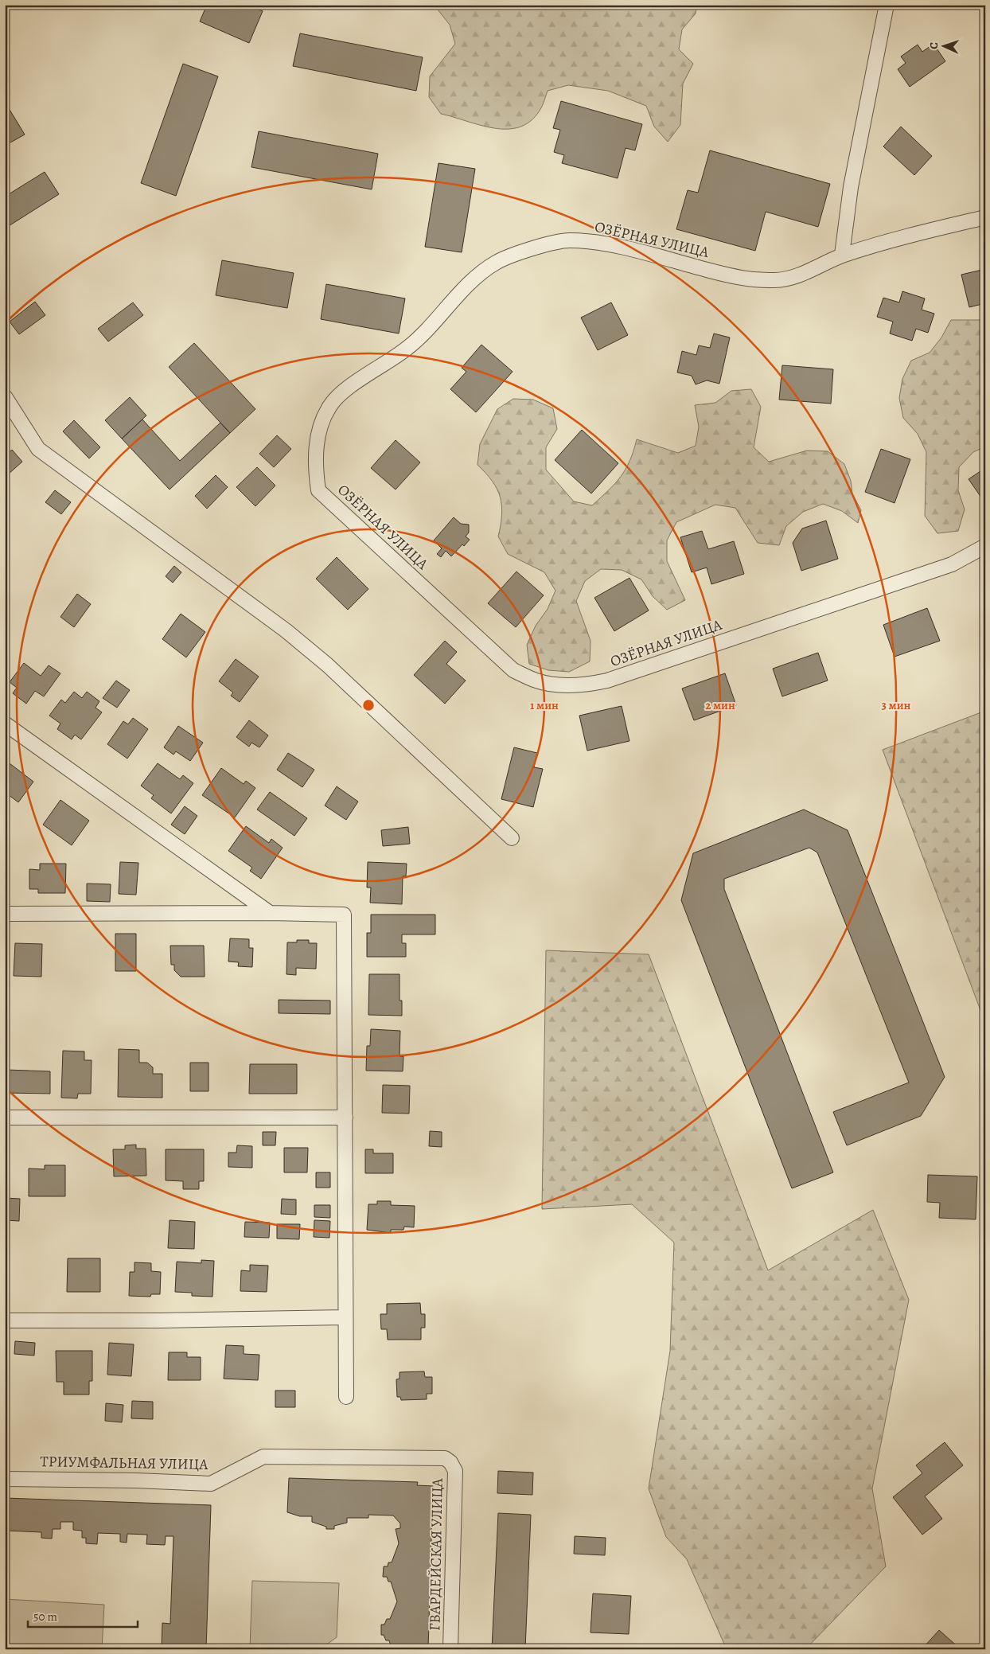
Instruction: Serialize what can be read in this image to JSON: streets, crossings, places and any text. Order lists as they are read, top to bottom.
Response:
{
  "streets": {
    "street": ["ОЗЁРНАЯ УЛИЦА", "ТРИУМФАЛЬНАЯ УЛИЦА", "ГВАРДЕЙСКАЯ УЛИЦА"]
  },
  "crossings": [
    ["ТРИУМФАЛЬНАЯ УЛИЦА", "ГВАРДЕЙСКАЯ УЛИЦА"]
  ],
  "scale_bar": "50 m",
  "north": "left",
  "rings": ["1 мин", "2 мин", "3 мин"]
}
